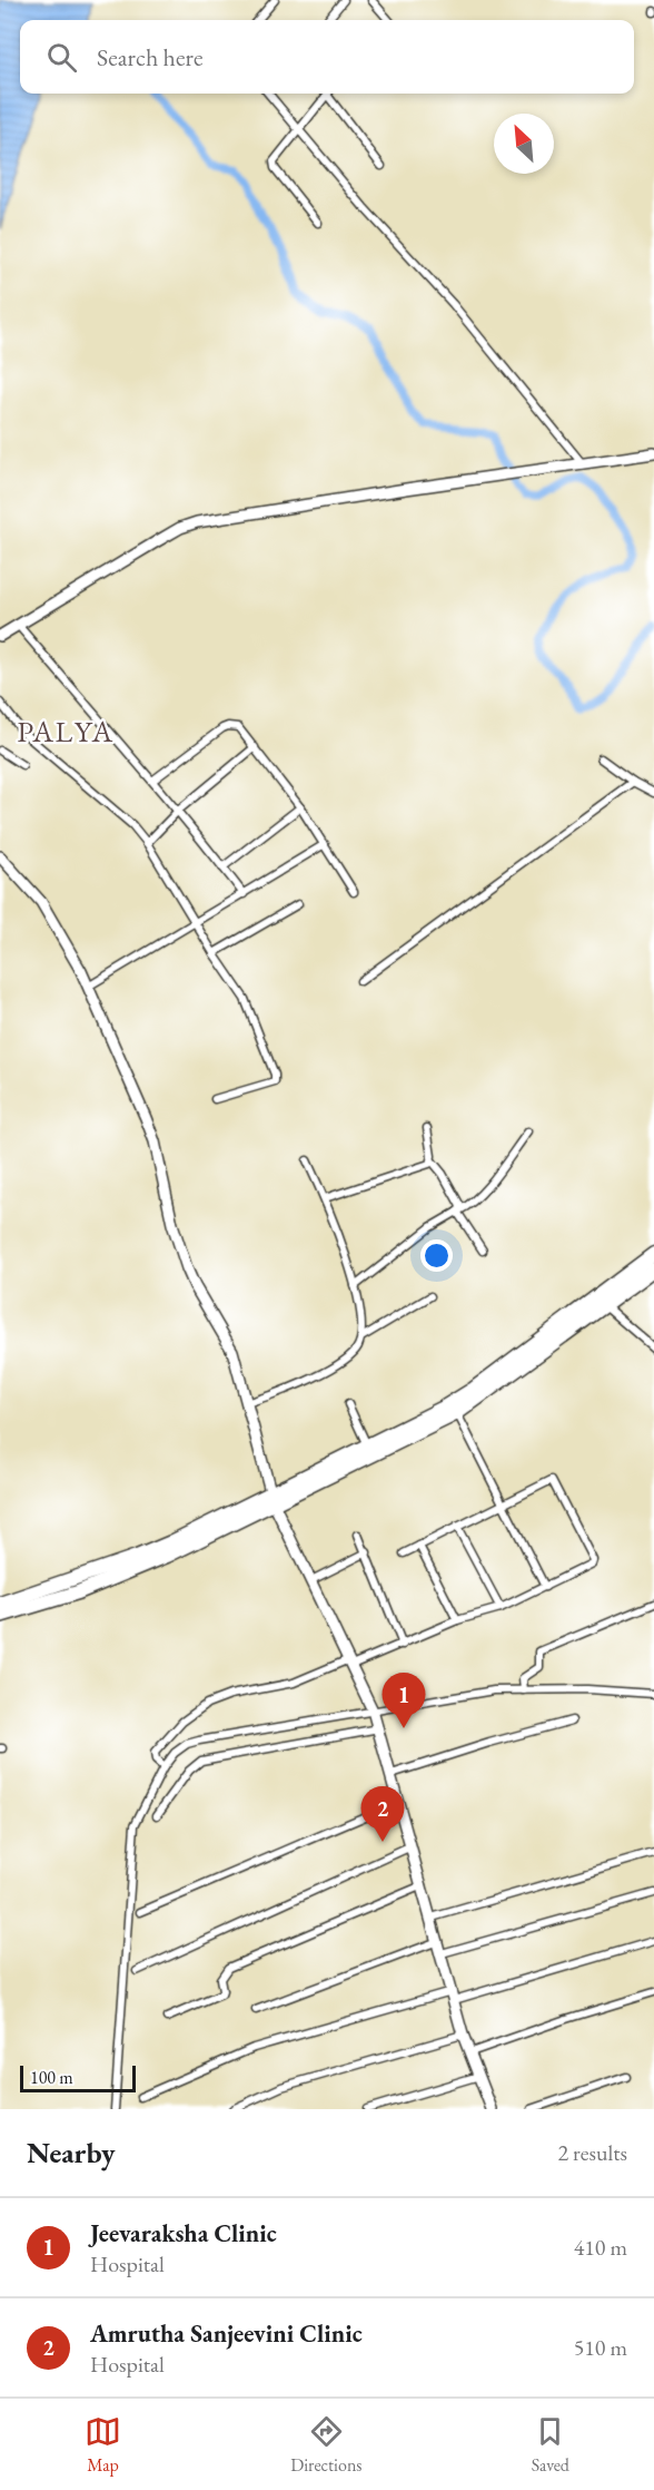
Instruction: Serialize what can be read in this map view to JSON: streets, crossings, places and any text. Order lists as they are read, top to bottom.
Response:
{
  "districts": ["PALYA"],
  "scale_bar": "100 m",
  "north": "top left",
  "page": {
    "search": "Search here",
    "pins": ["1", "2"],
    "scale": "100 m",
    "heading": ["Nearby", "2 results"],
    "list": [
      {
        "mark": "1",
        "name": "Jeevaraksha Clinic",
        "note": "Hospital",
        "value": "410 m"
      },
      {
        "mark": "2",
        "name": "Amrutha Sanjeevini Clinic",
        "note": "Hospital",
        "value": "510 m"
      }
    ],
    "nav": ["Map", "Directions", "Saved"]
  }
}
